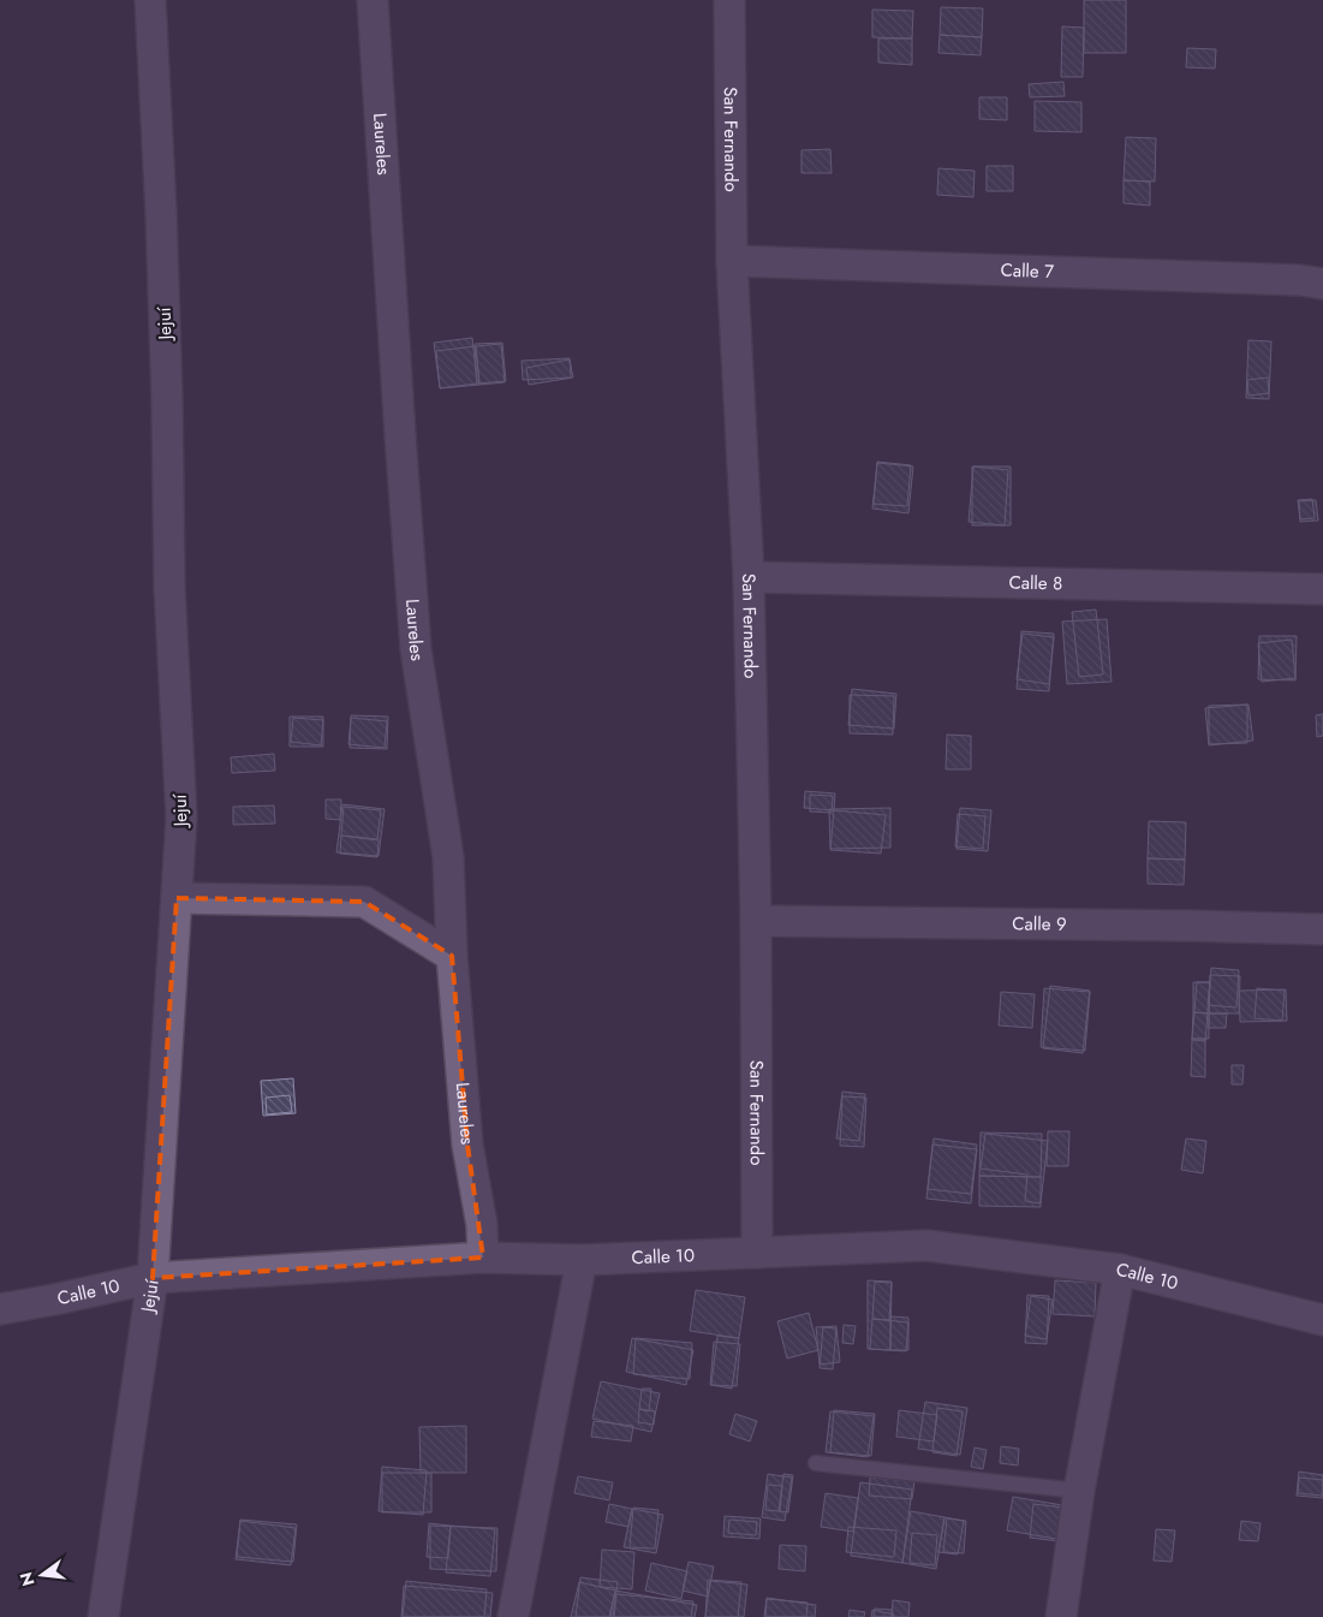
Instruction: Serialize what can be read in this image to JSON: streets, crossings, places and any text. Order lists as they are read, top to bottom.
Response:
{
  "streets": {
    "street": [
      "San Fernando",
      "Laureles",
      "Calle 7",
      "Jejuí",
      "Calle 8",
      "Calle 9",
      "Calle 10"
    ]
  },
  "crossings": [
    ["San Fernando", "Calle 7"],
    ["San Fernando", "Calle 8"],
    ["San Fernando", "Calle 9"],
    ["San Fernando", "Calle 10"],
    ["Laureles", "Calle 10"],
    ["Jejuí", "Calle 10"]
  ],
  "north": "left"
}
